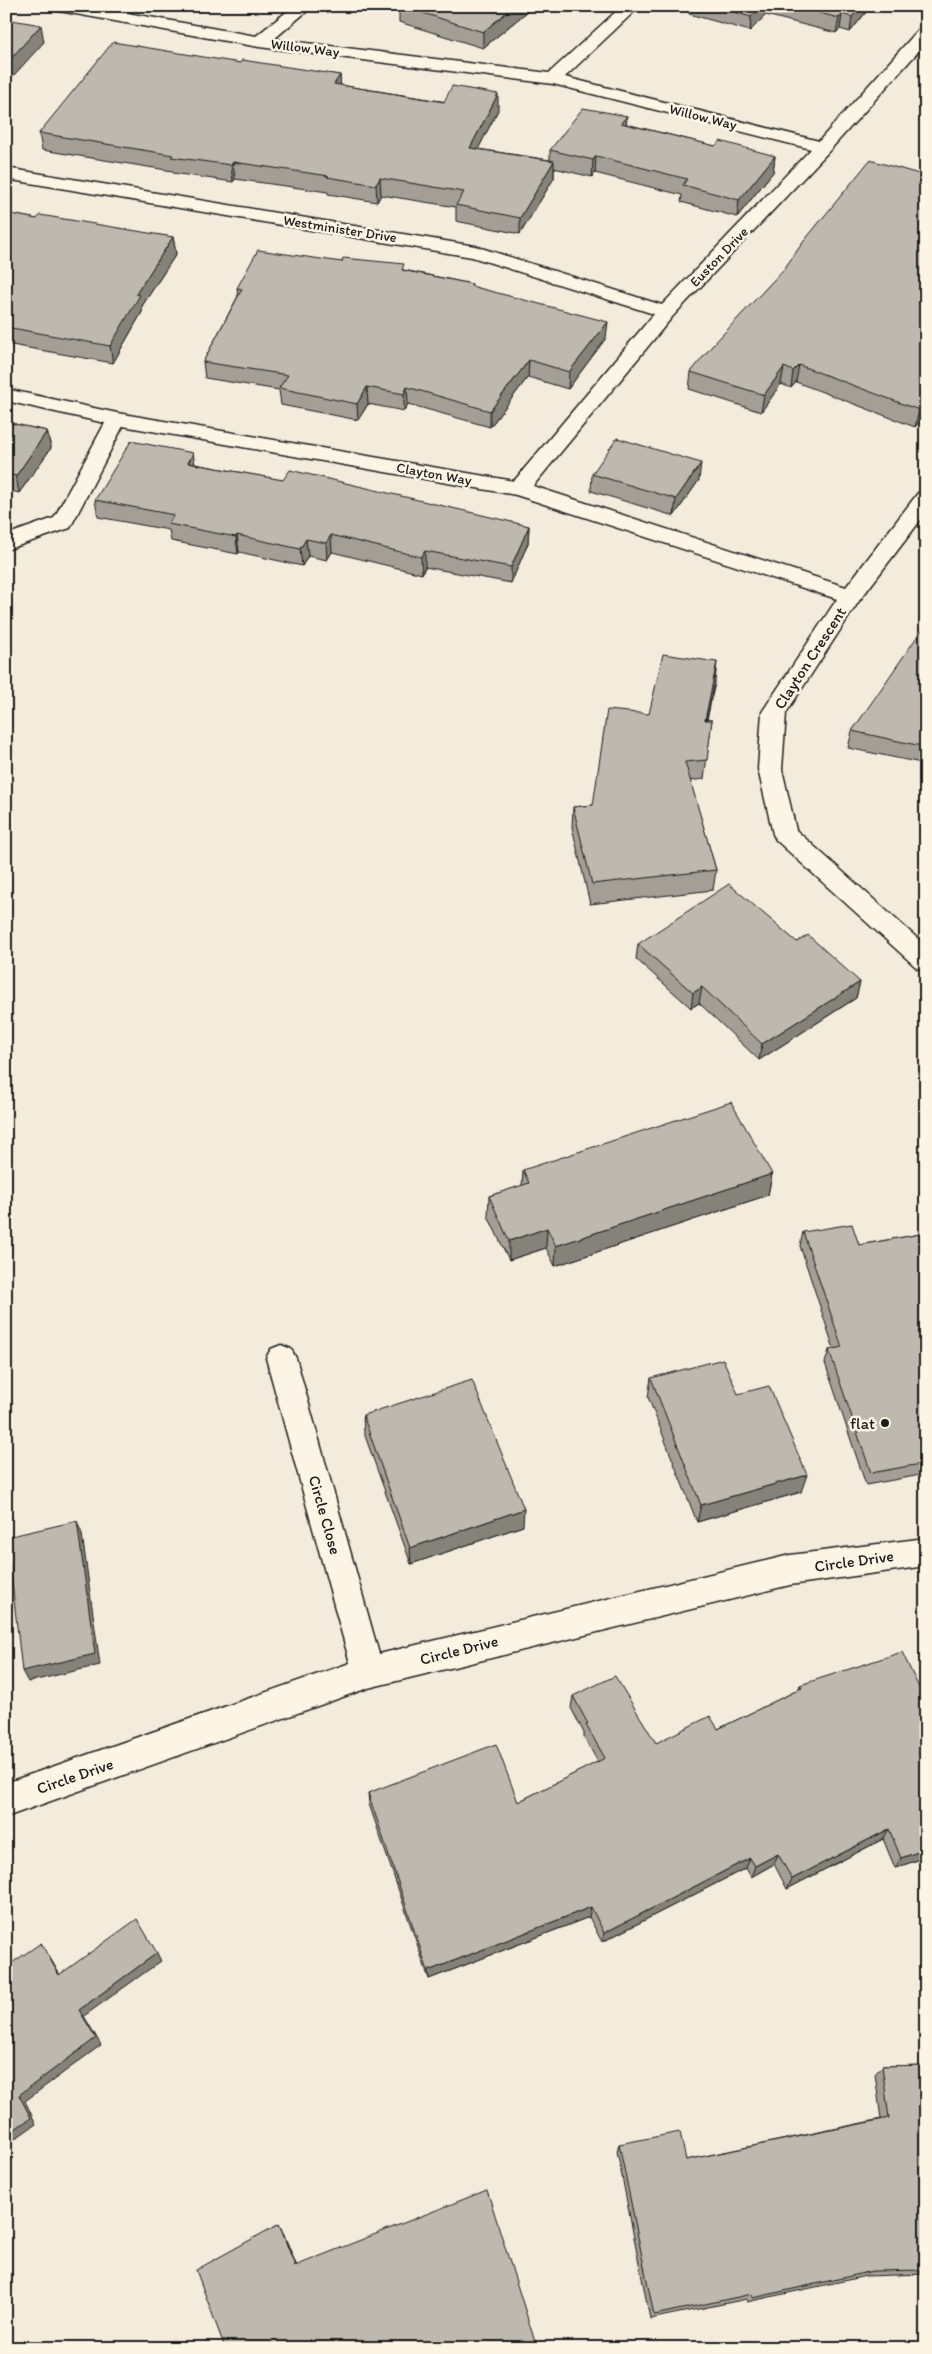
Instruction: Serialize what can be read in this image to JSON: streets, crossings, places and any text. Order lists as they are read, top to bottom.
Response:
{
  "streets": {
    "street": [
      "Willow Way",
      "Westminister Drive",
      "Euston Drive",
      "Clayton Way",
      "Clayton Crescent",
      "Circle Close",
      "Circle Drive"
    ]
  },
  "crossings": [
    ["Willow Way", "Euston Drive"],
    ["Westminister Drive", "Euston Drive"],
    ["Euston Drive", "Clayton Way"],
    ["Clayton Way", "Clayton Crescent"],
    ["Circle Close", "Circle Drive"]
  ],
  "places": ["flat"]
}
